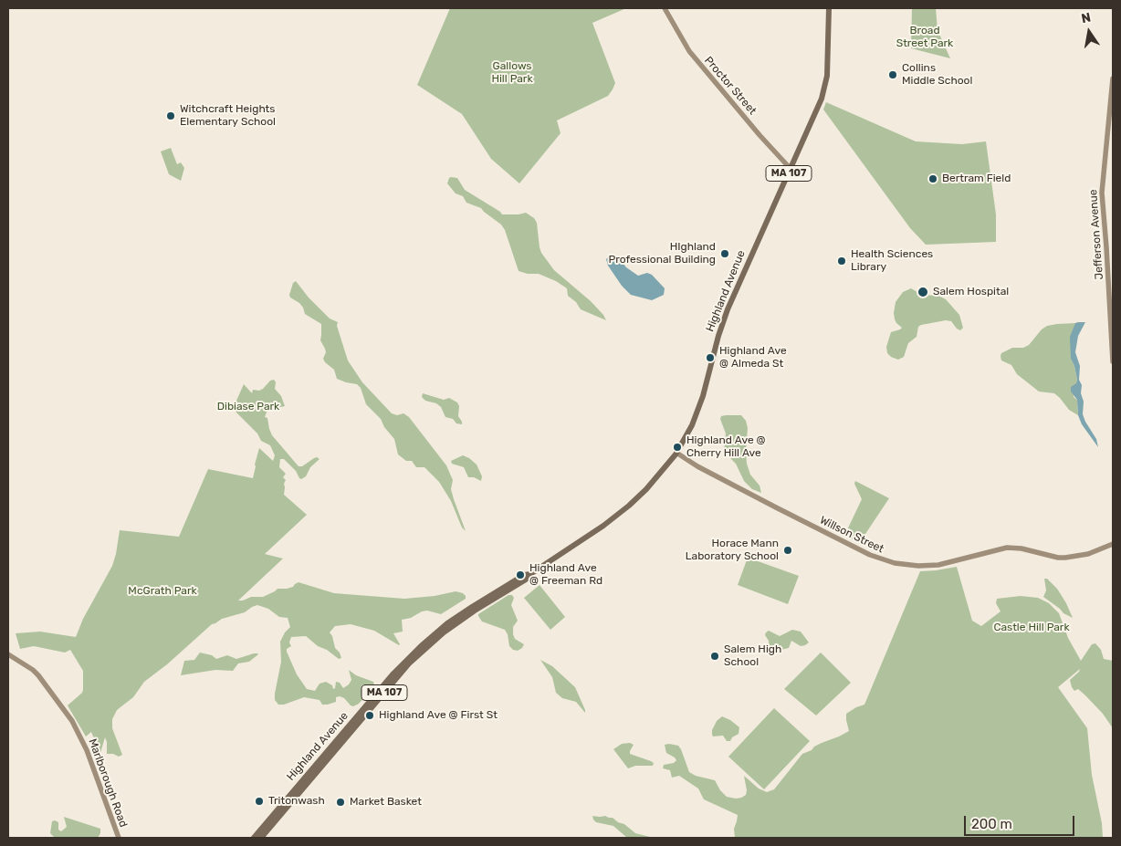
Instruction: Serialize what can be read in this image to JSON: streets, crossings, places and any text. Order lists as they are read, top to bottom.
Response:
{
  "streets": {
    "main road": ["MA 107", "Highland Avenue"],
    "street": [
      "Proctor Street",
      "Jefferson Avenue",
      "Willson Street",
      "Marlborough Road"
    ]
  },
  "crossings": [
    ["Proctor Street", "Highland Avenue"],
    ["Highland Avenue", "Willson Street"]
  ],
  "parks": [
    "Broad Street Park",
    "Gallows Hill Park",
    "Dibiase Park",
    "McGrath Park",
    "Castle Hill Park"
  ],
  "places": [
    "Collins Middle School",
    "Witchcraft Heights Elementary School",
    "Bertram Field",
    "HIghland Professional Building",
    "Health Sciences Library",
    "Salem Hospital",
    "Highland Ave @ Almeda St",
    "Highland Ave @ Cherry Hill Ave",
    "Horace Mann Laboratory School",
    "Highland Ave @ Freeman Rd",
    "Salem High School",
    "Highland Ave @ First St",
    "Tritonwash",
    "Market Basket"
  ],
  "scale_bar": "200 m",
  "north": "top"
}
